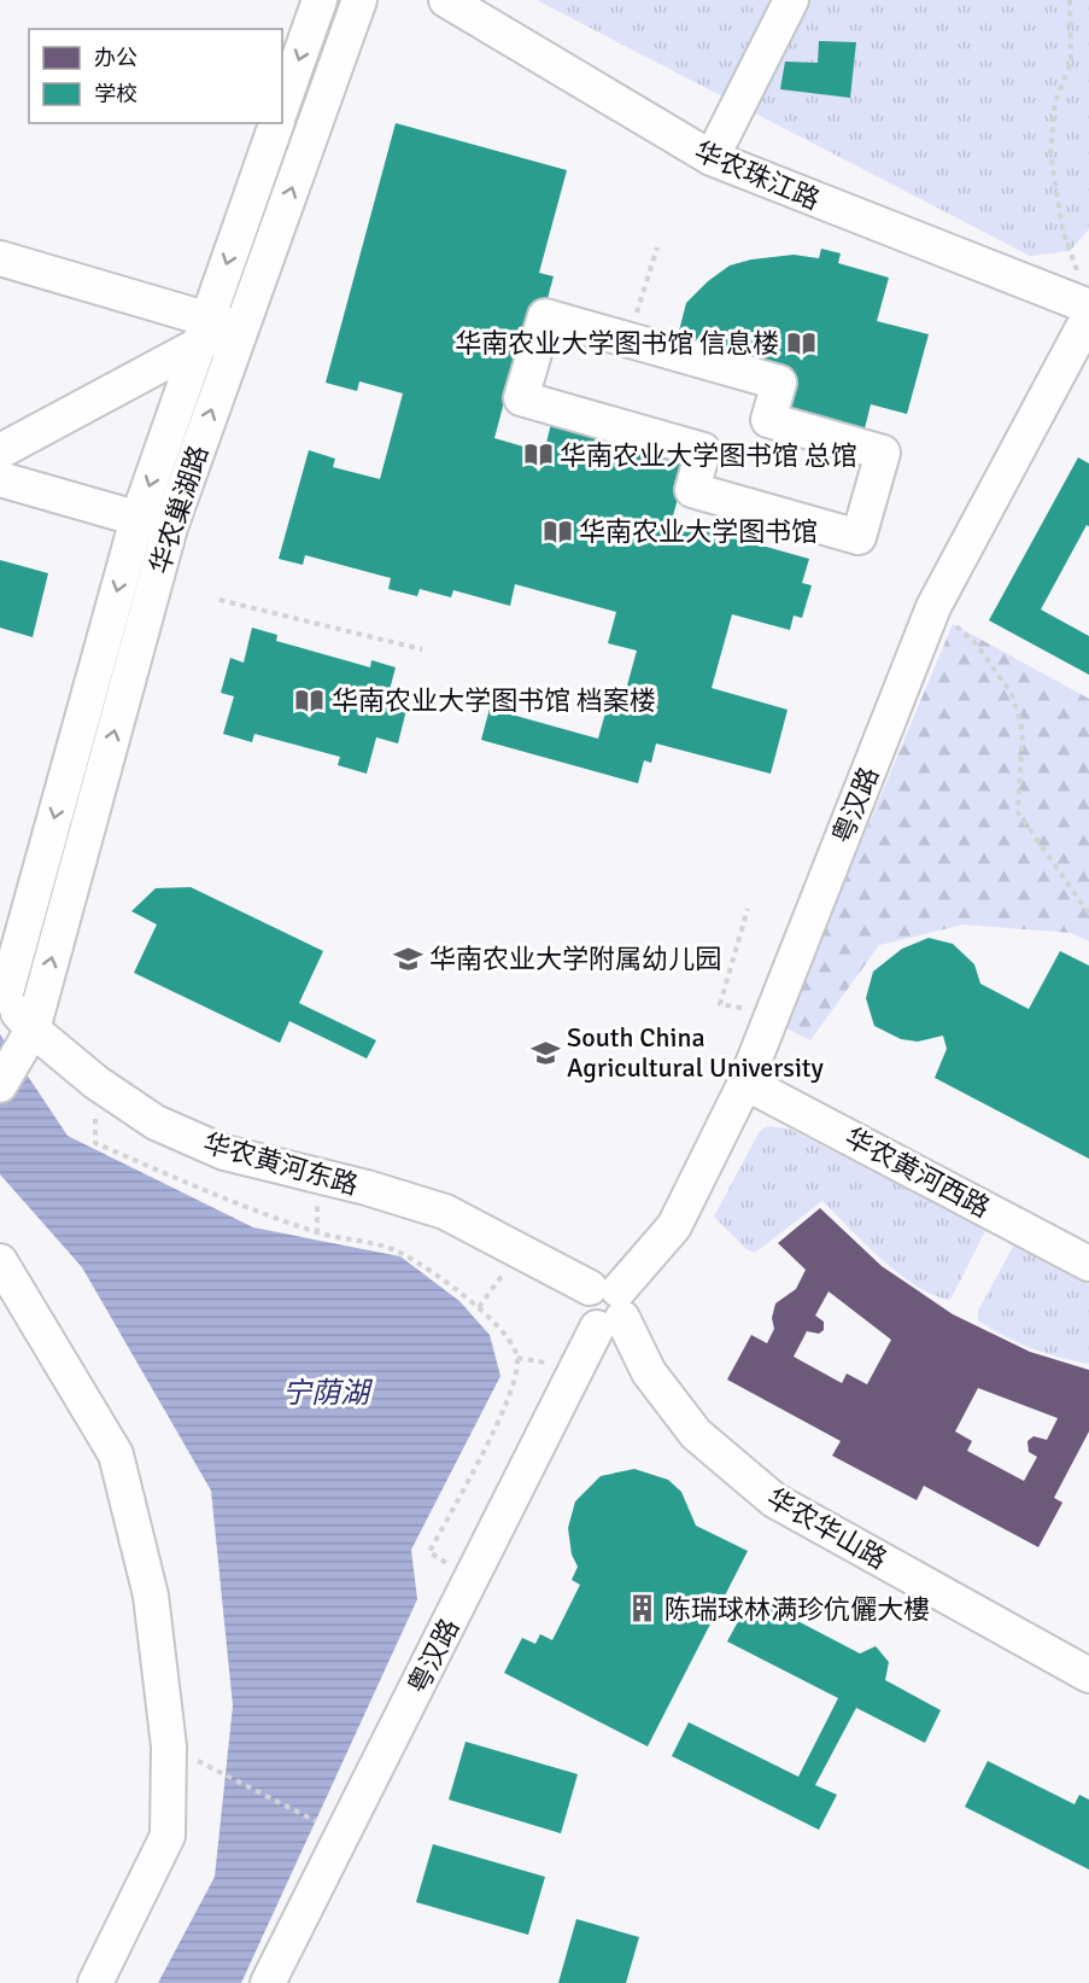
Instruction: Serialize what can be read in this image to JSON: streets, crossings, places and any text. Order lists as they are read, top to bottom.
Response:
{
  "streets": {
    "street": [
      "华农珠江路",
      "华农巢湖路",
      "粤汉路",
      "华农黄河东路",
      "华农黄河西路",
      "华农华山路"
    ]
  },
  "crossings": [
    ["华农巢湖路", "华农黄河东路"],
    ["粤汉路", "华农黄河东路"],
    ["粤汉路", "华农黄河西路"],
    ["粤汉路", "华农华山路"],
    ["华农黄河东路", "华农华山路"]
  ],
  "water": ["宁荫湖"],
  "places": {
    "library": [
      "华南农业大学图书馆 信息楼",
      "华南农业大学图书馆 总馆",
      "华南农业大学图书馆",
      "华南农业大学图书馆 档案楼"
    ],
    "school or university": ["华南农业大学附属幼儿园", "South China Agricultural University"],
    "building": ["陈瑞球林满珍伉儷大樓"]
  },
  "legend": ["办公", "学校"]
}
